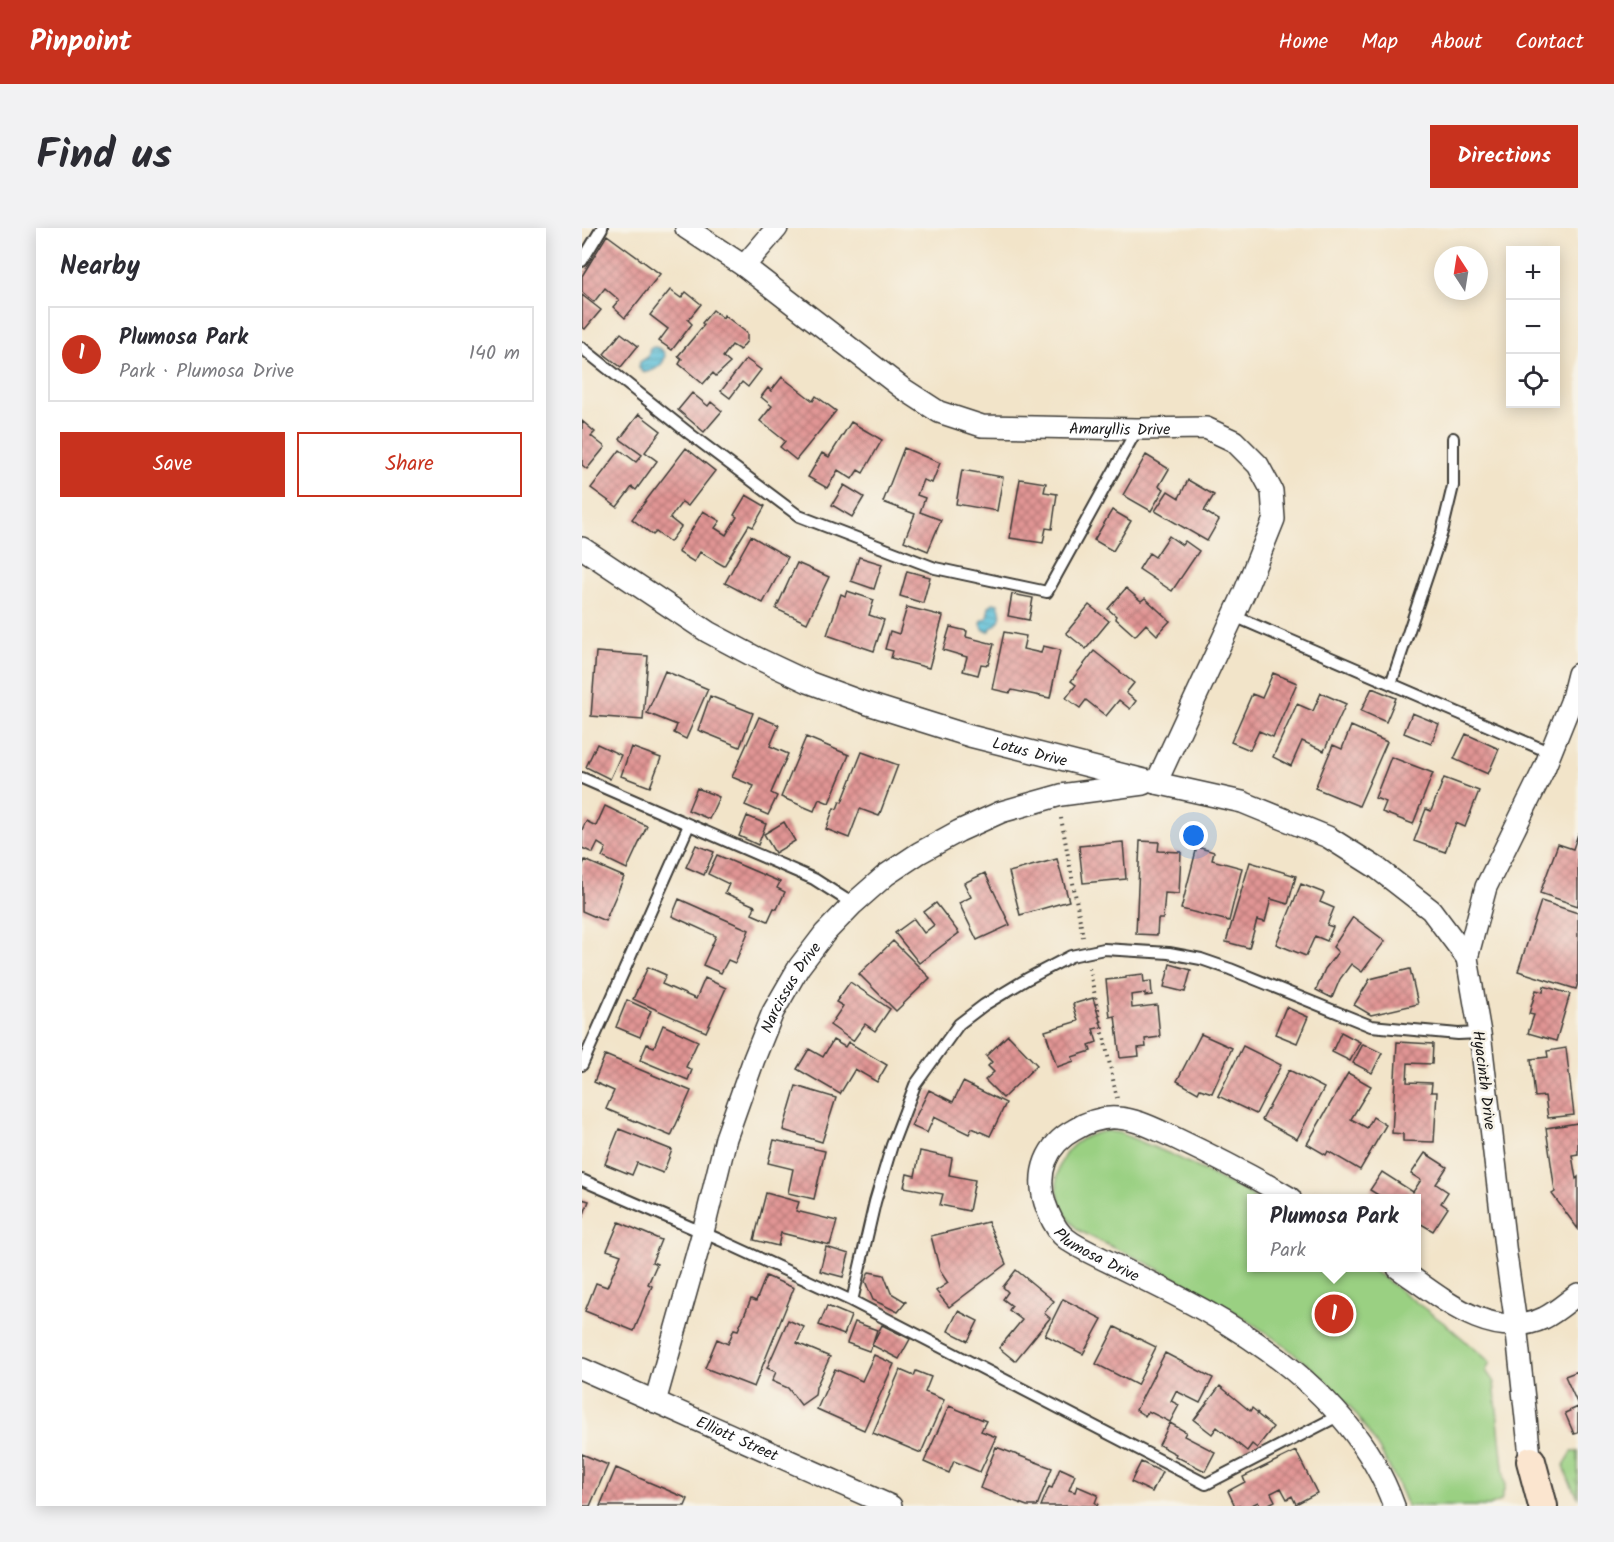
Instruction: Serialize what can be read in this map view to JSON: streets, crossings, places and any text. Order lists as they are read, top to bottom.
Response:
{
  "streets": {
    "street": [
      "Amaryllis Drive",
      "Lotus Drive",
      "Narcissus Drive",
      "Hyacinth Drive",
      "Plumosa Drive",
      "Elliott Street"
    ]
  },
  "crossings": [
    ["Amaryllis Drive", "Lotus Drive"],
    ["Amaryllis Drive", "Narcissus Drive"],
    ["Lotus Drive", "Narcissus Drive"],
    ["Lotus Drive", "Hyacinth Drive"],
    ["Narcissus Drive", "Elliott Street"]
  ],
  "north": "top",
  "page": {
    "header": "Pinpoint",
    "nav": [
      "Home",
      "Map",
      "About",
      "Contact"
    ],
    "title": "Find us",
    "buttons": [
      "Directions",
      ["Save", "Share"]
    ],
    "heading": "Nearby",
    "map_buttons": ["+", "−"],
    "list": [
      {
        "mark": "1",
        "name": "Plumosa Park",
        "note": "Park · Plumosa Drive",
        "value": "140 m"
      }
    ],
    "popup": ["Plumosa Park", "Park"],
    "pins": "1"
  }
}
